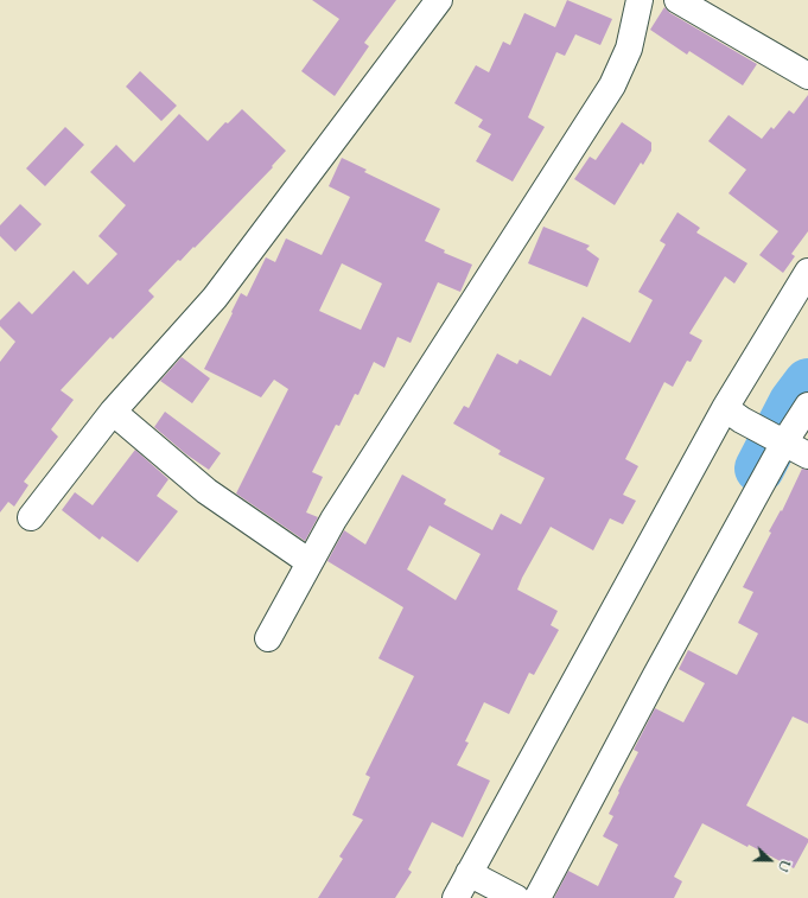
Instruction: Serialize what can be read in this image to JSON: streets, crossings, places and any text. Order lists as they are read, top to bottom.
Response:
{
  "north": "right"
}
